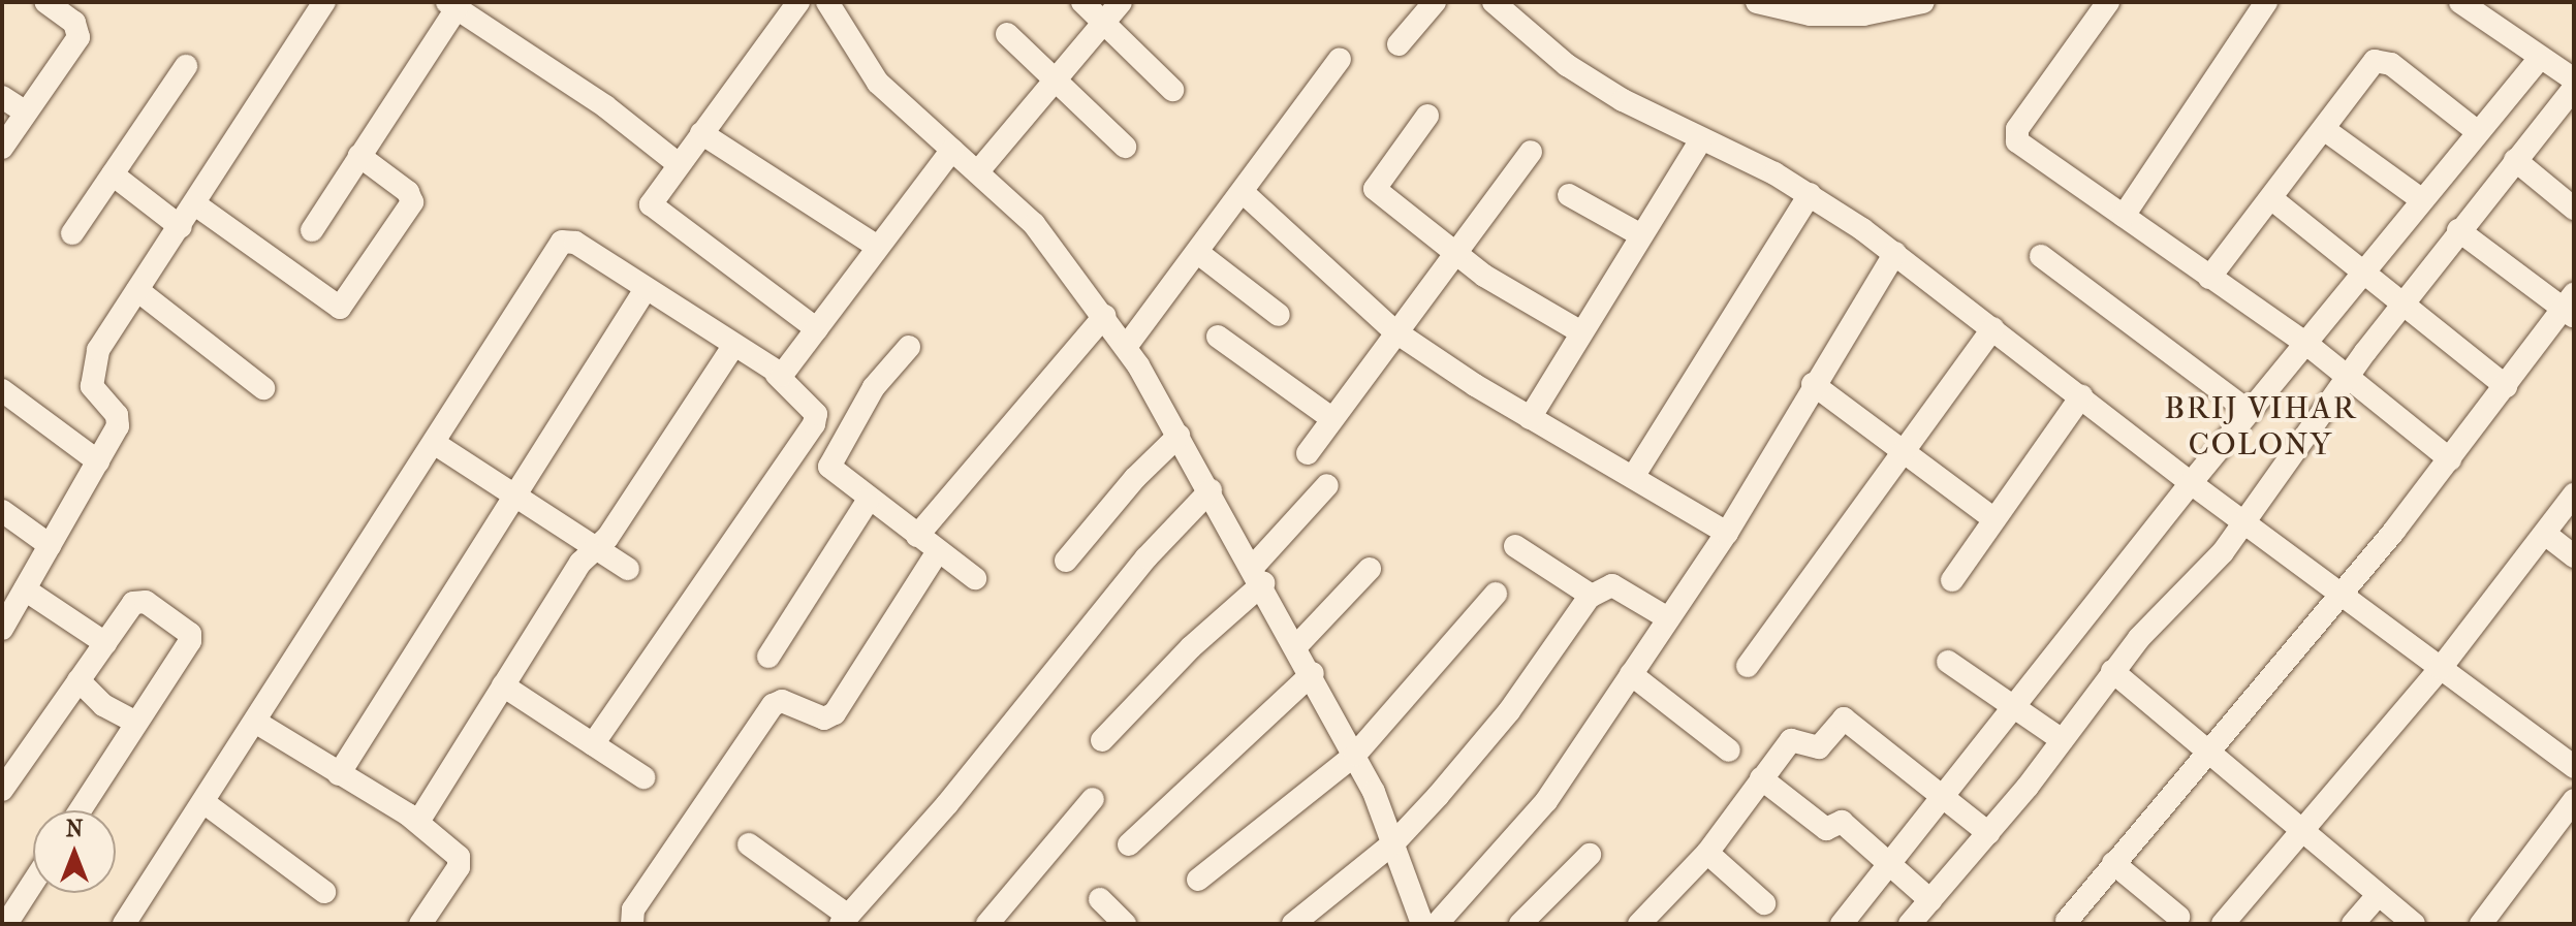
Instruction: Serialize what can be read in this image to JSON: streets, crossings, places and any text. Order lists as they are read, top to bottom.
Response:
{
  "districts": ["BRIJ VIHAR COLONY"],
  "north": "top"
}
